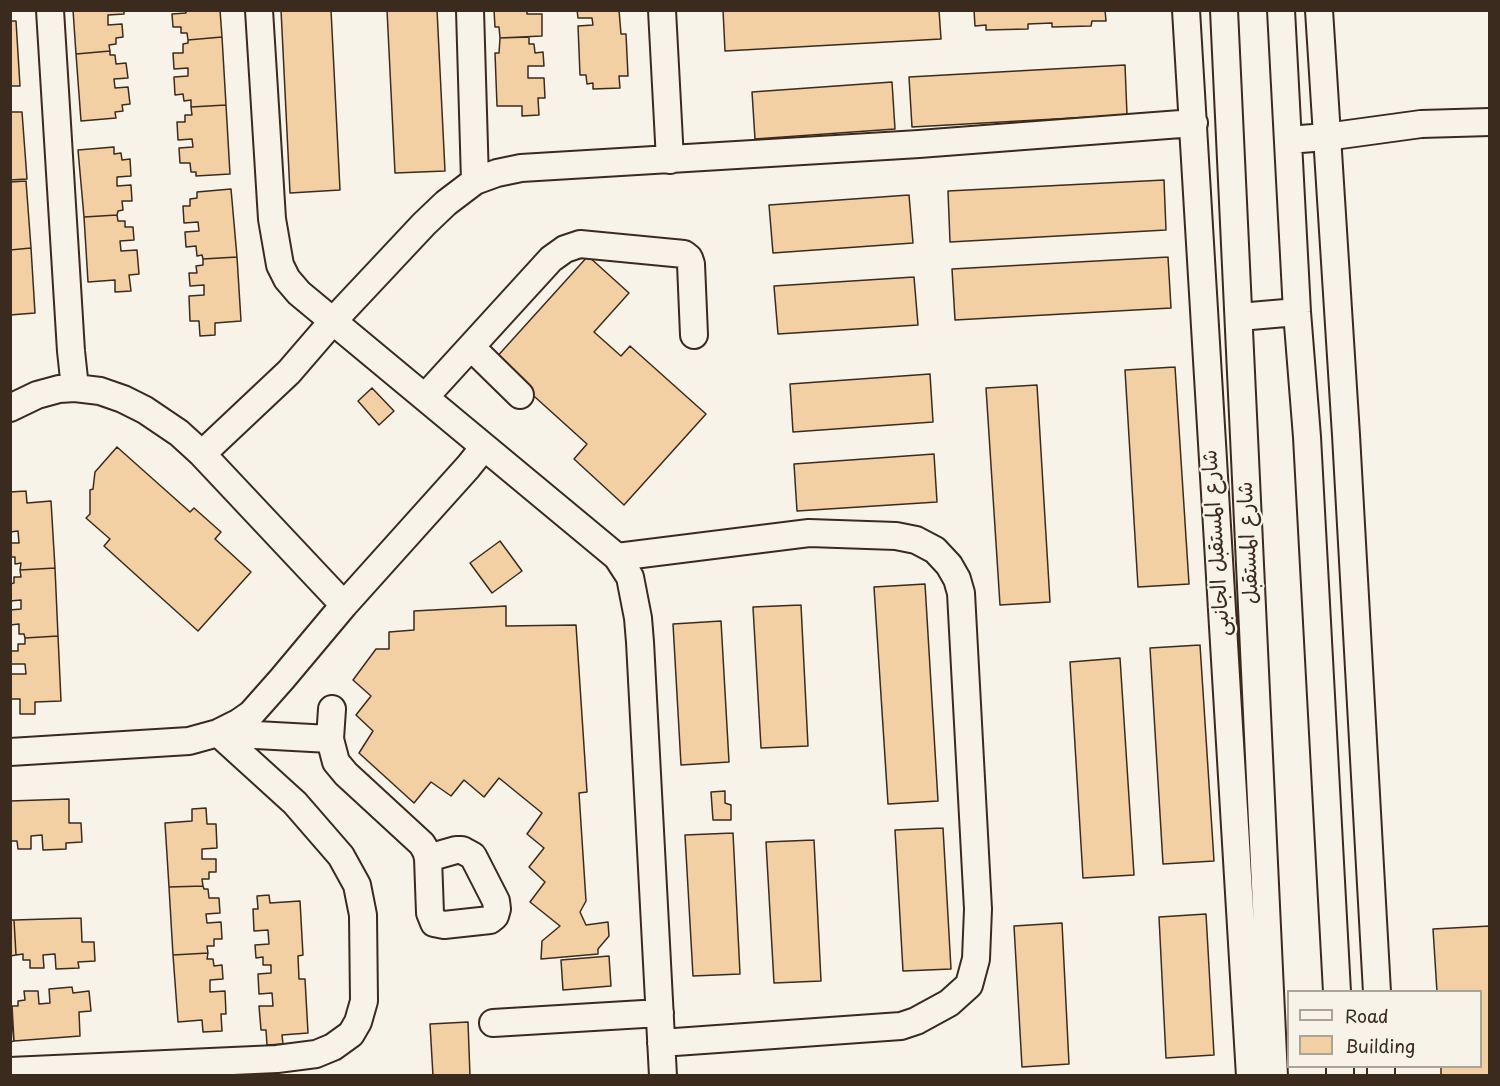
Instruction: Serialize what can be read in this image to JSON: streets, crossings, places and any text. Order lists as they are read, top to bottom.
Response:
{
  "streets": {
    "street": ["شارع المستقبل الجانبى", "شارع المستقبل"]
  },
  "legend": ["Road", "Building"]
}
